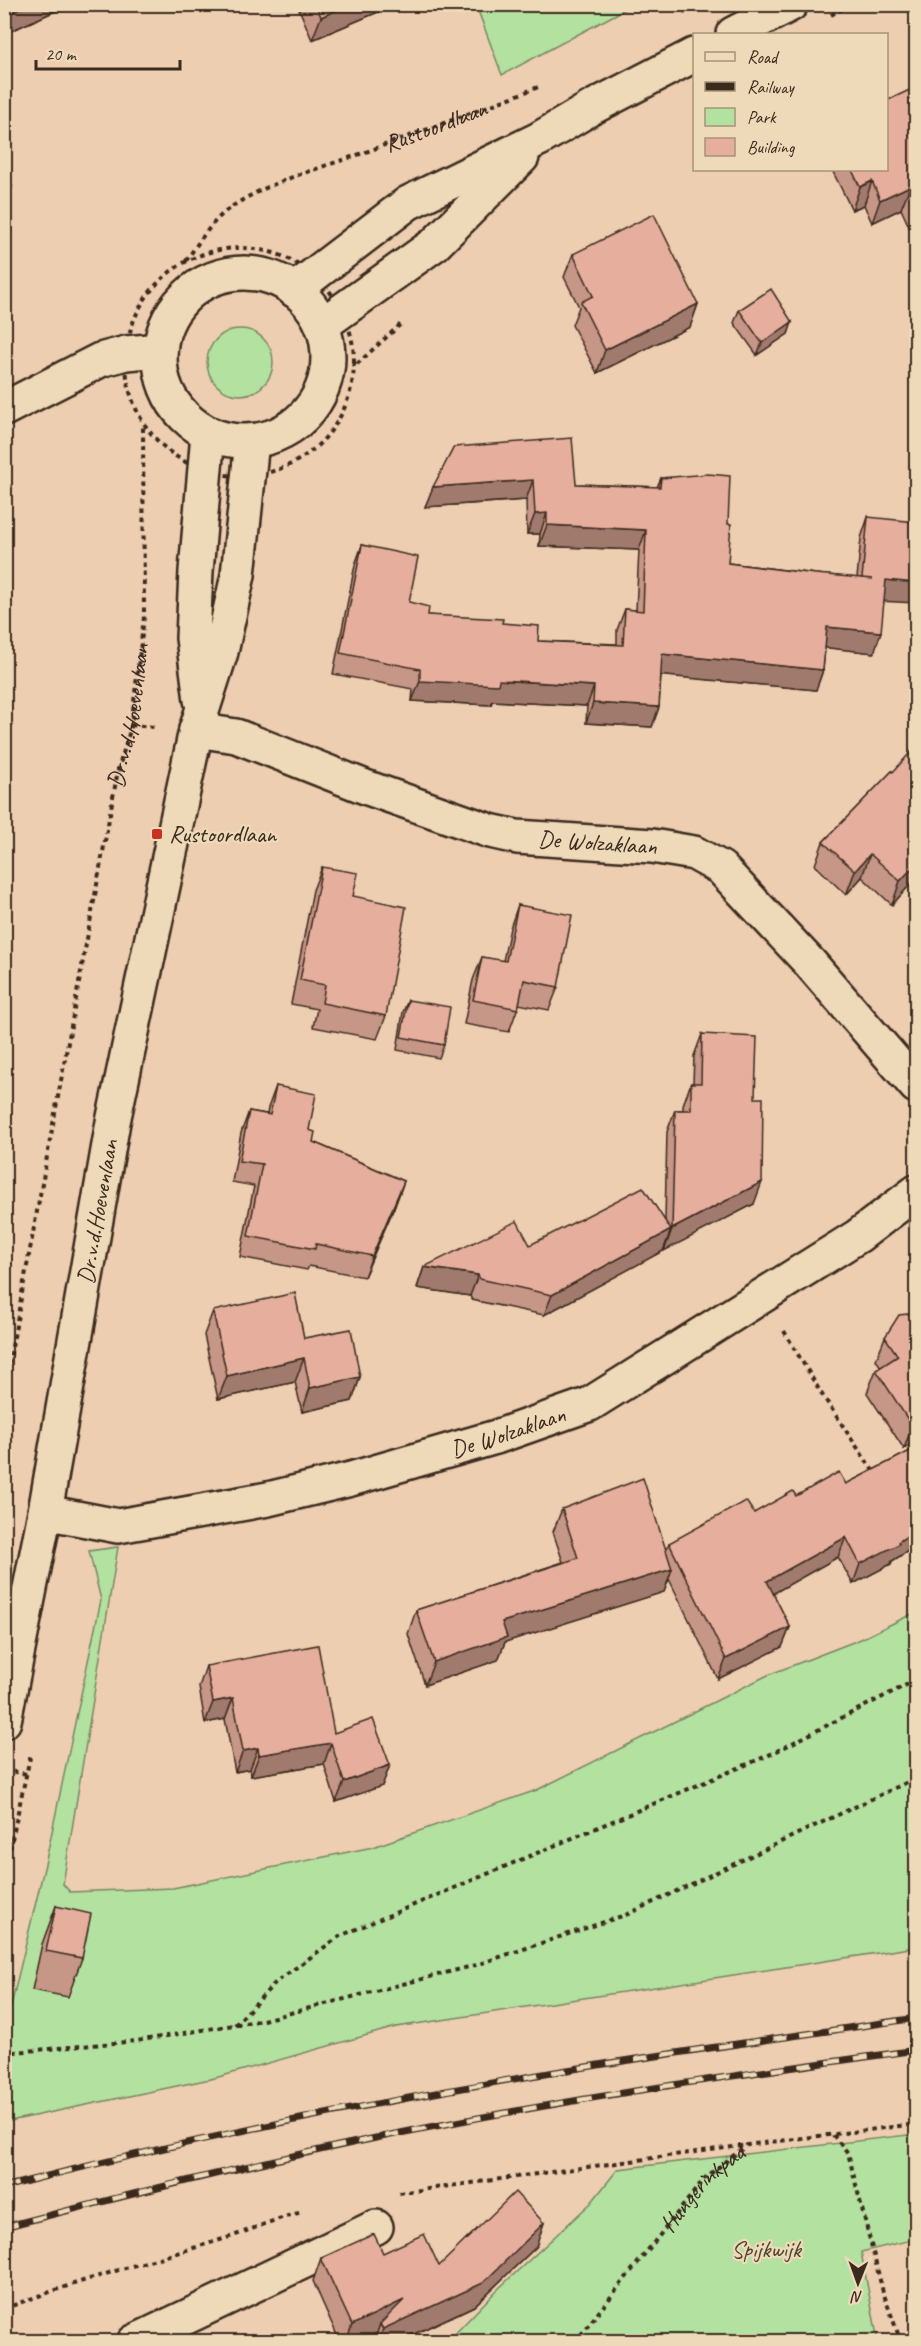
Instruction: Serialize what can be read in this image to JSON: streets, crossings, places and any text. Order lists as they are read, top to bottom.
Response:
{
  "streets": {
    "street": ["Dr.v.d.Hoevenlaan", "De Wolzaklaan"],
    "path": ["Rustoordlaan", "Hungerinkpad"]
  },
  "crossings": [
    ["Dr.v.d.Hoevenlaan", "De Wolzaklaan"]
  ],
  "parks": ["Spijkwijk"],
  "places": {
    "transit": ["Rustoordlaan"]
  },
  "legend": [
    "Road",
    "Railway",
    "Park",
    "Building"
  ],
  "scale_bar": "20 m",
  "north": "bottom"
}
